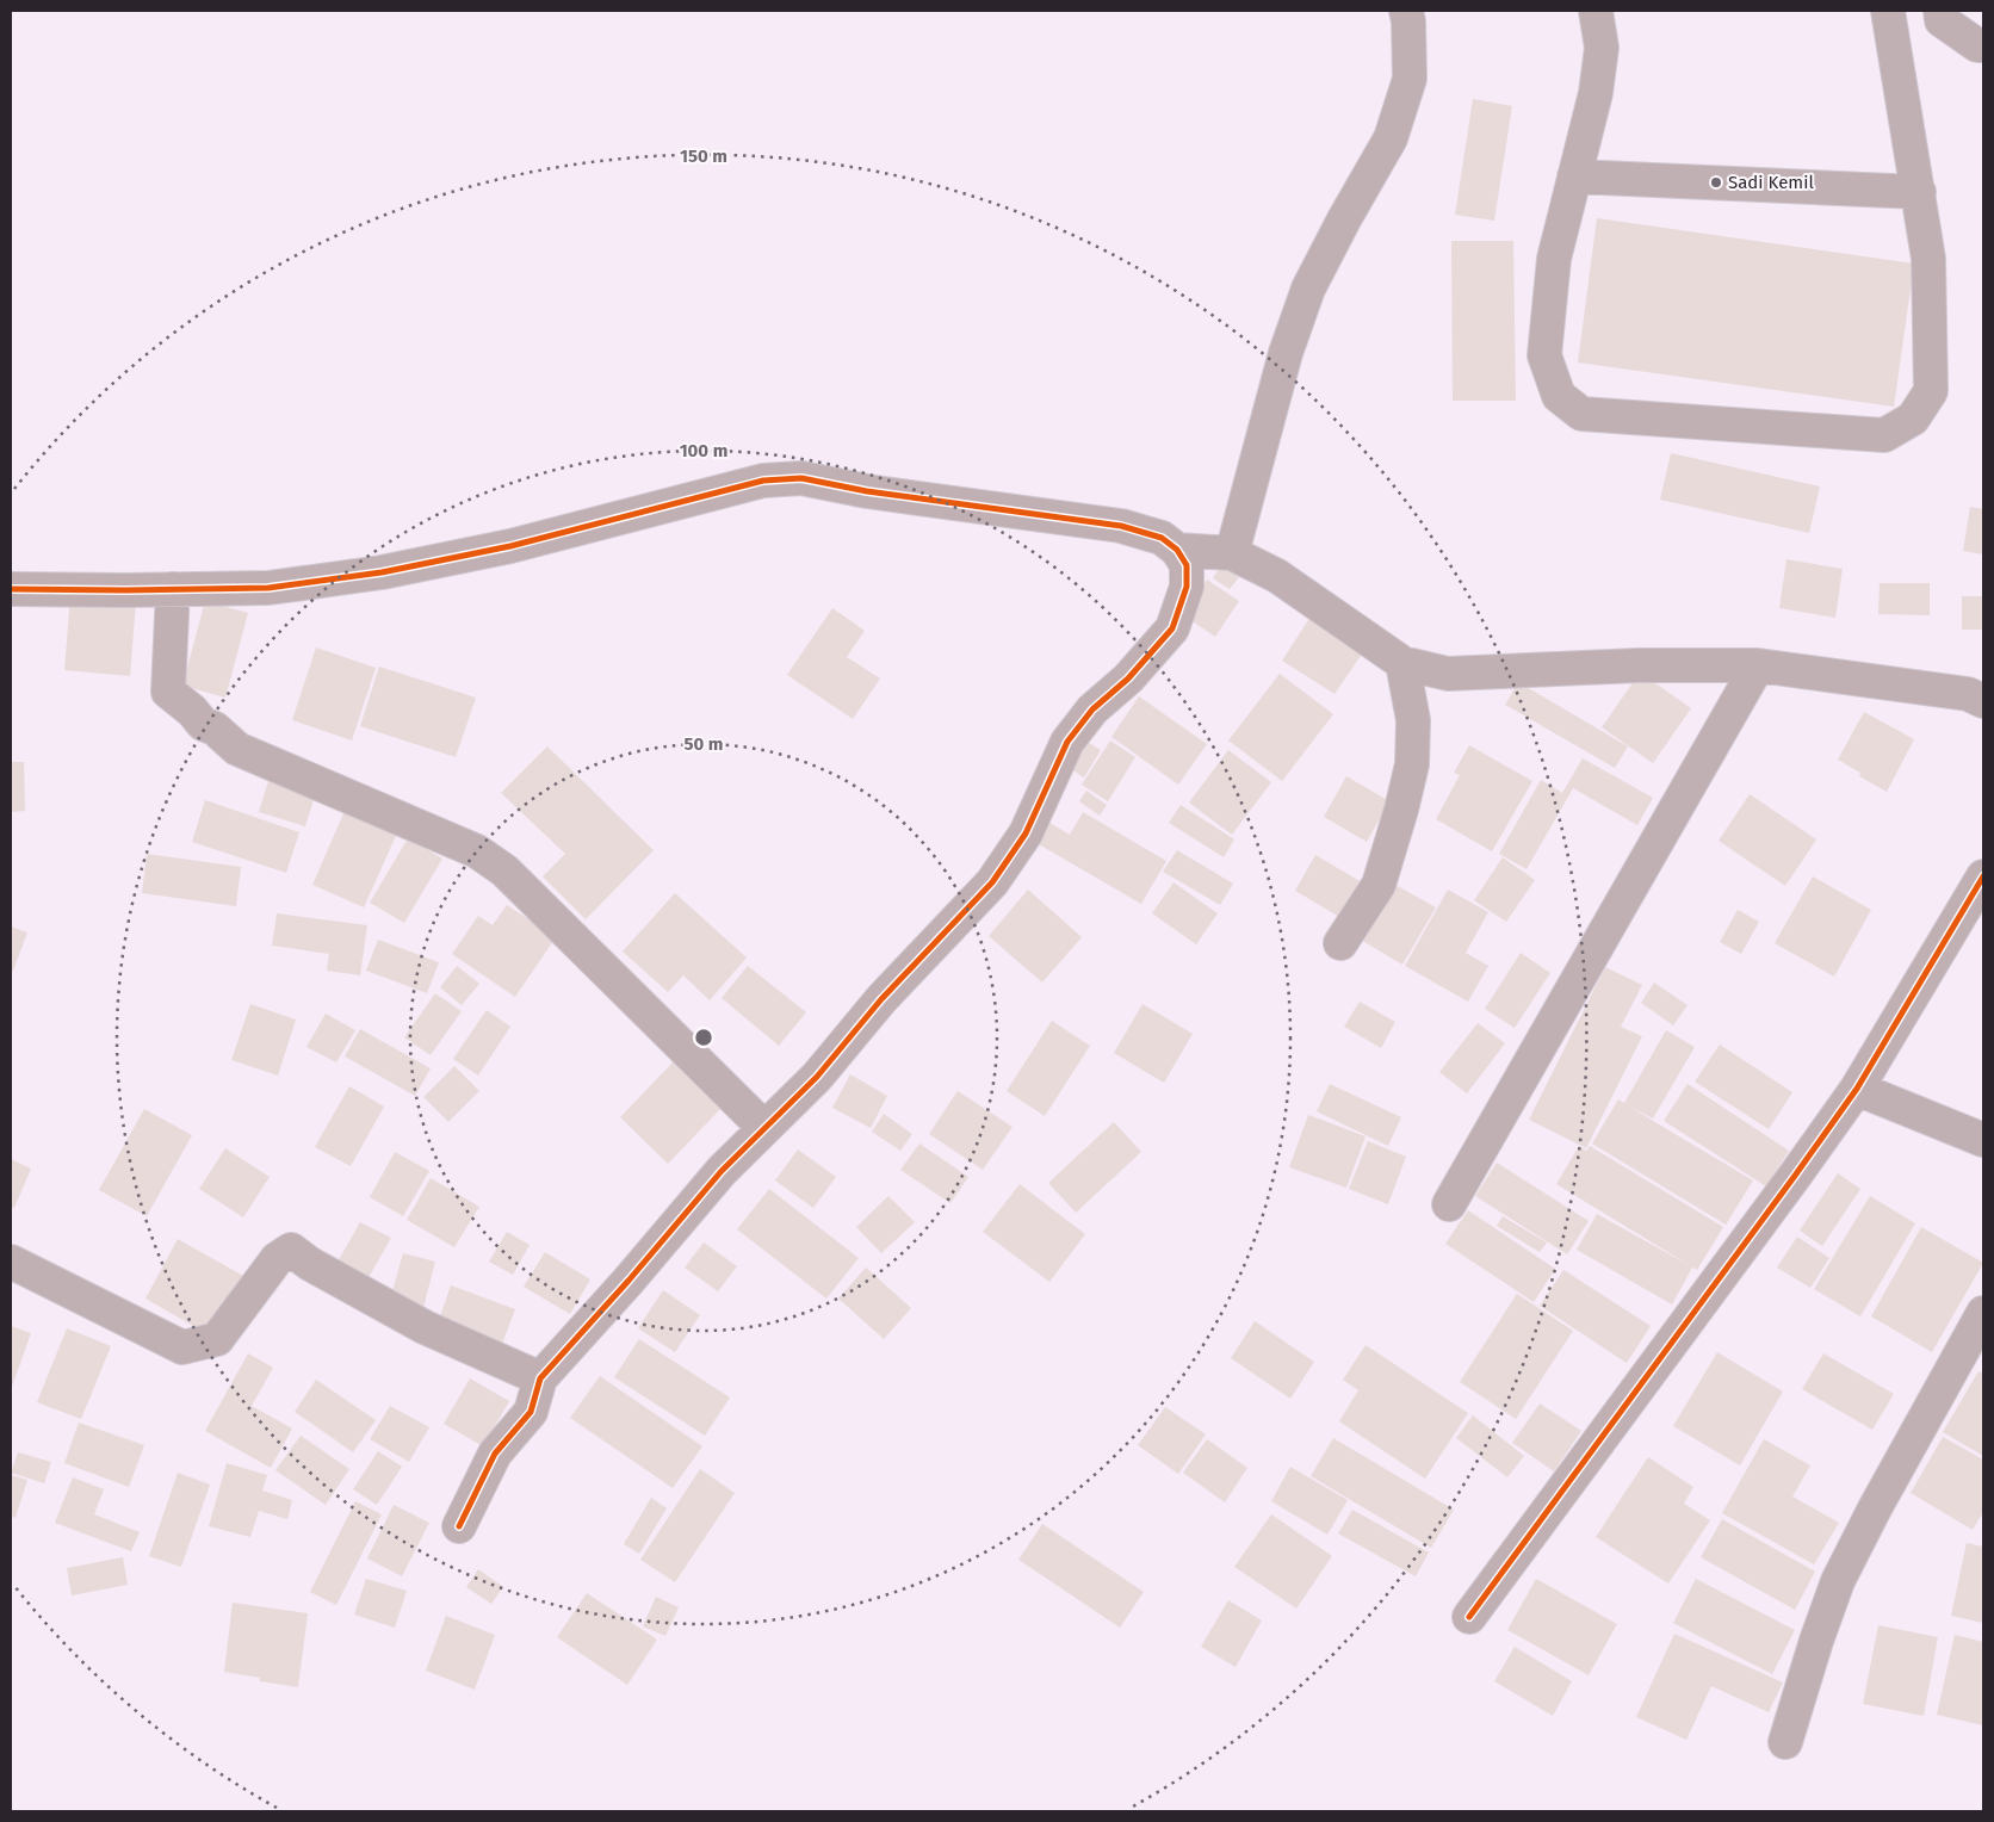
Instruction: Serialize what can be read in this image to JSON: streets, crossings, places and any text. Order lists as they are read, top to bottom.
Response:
{
  "places": ["Sadi Kemil"],
  "rings": ["150 m", "100 m", "50 m"]
}
